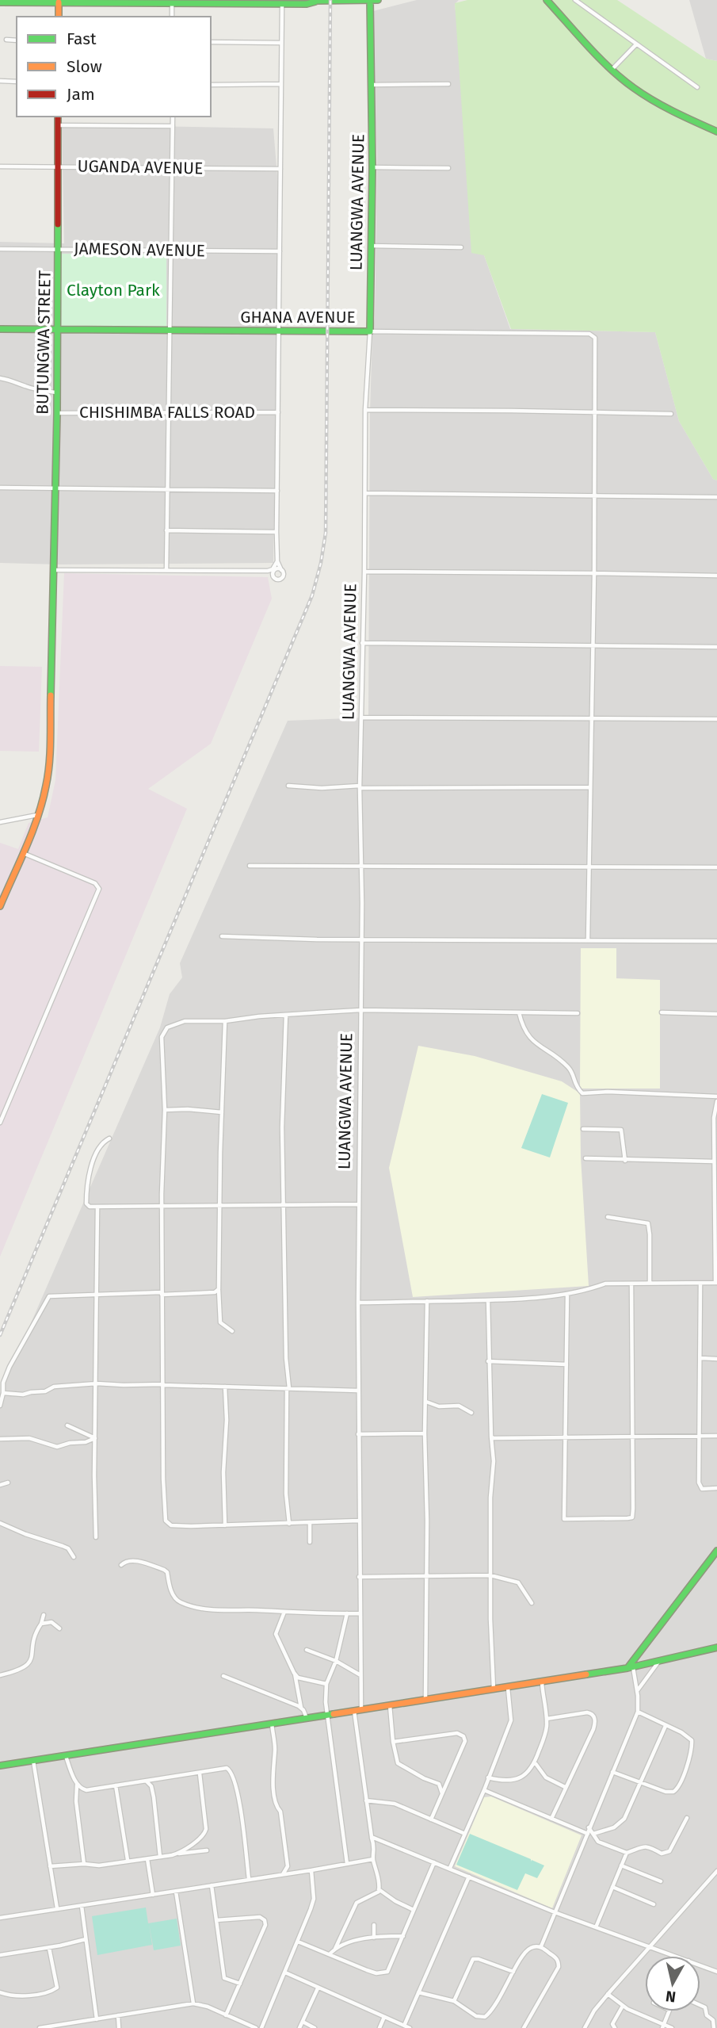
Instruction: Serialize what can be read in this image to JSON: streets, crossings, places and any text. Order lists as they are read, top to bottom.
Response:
{
  "streets": {
    "main road": ["LUANGWA AVENUE", "GHANA AVENUE", "BUTUNGWA STREET"],
    "street": ["UGANDA AVENUE", "JAMESON AVENUE", "CHISHIMBA FALLS ROAD"]
  },
  "crossings": [
    ["UGANDA AVENUE", "BUTUNGWA STREET"],
    ["LUANGWA AVENUE", "GHANA AVENUE"],
    ["JAMESON AVENUE", "BUTUNGWA STREET"],
    ["GHANA AVENUE", "BUTUNGWA STREET"],
    ["BUTUNGWA STREET", "CHISHIMBA FALLS ROAD"]
  ],
  "parks": ["Clayton Park"],
  "legend": ["Fast", "Slow", "Jam"],
  "north": "bottom"
}
